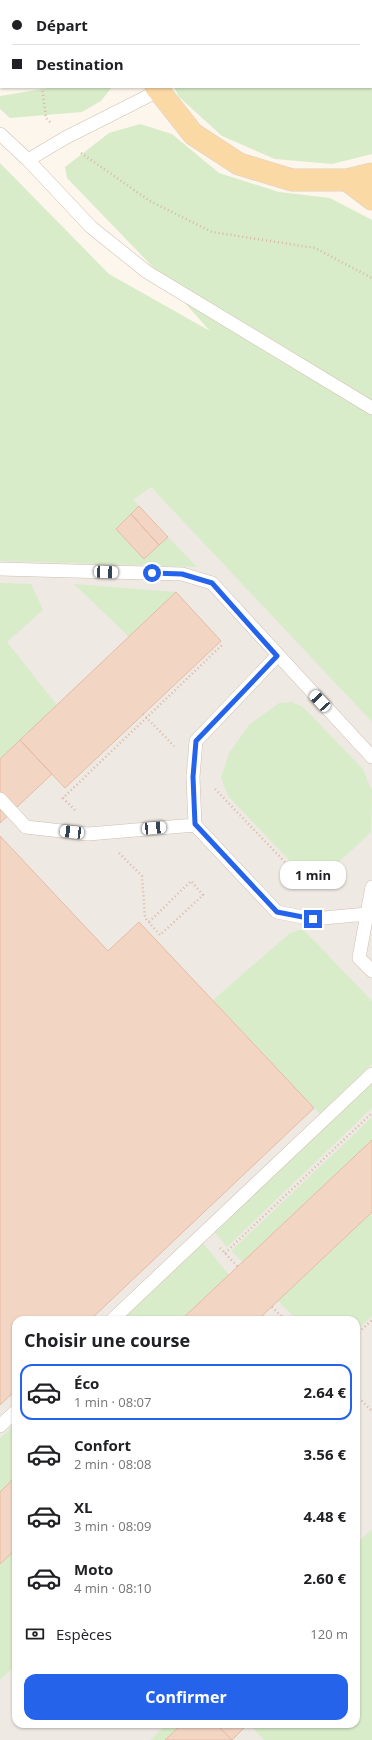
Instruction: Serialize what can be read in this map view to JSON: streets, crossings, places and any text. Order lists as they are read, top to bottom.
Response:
{
  "page": {
    "banner": ["Départ", "Destination"],
    "bubble": "1 min",
    "heading": "Choisir une course",
    "list": [
      {
        "name": "Éco",
        "note": "1 min · 08:07",
        "value": "2.64 €"
      },
      {
        "name": "Confort",
        "note": "2 min · 08:08",
        "value": "3.56 €"
      },
      {
        "name": "XL",
        "note": "3 min · 08:09",
        "value": "4.48 €"
      },
      {
        "name": "Moto",
        "note": "4 min · 08:10",
        "value": "2.60 €"
      }
    ],
    "pay": ["Espèces", "120 m"],
    "buttons": "Confirmer"
  }
}
